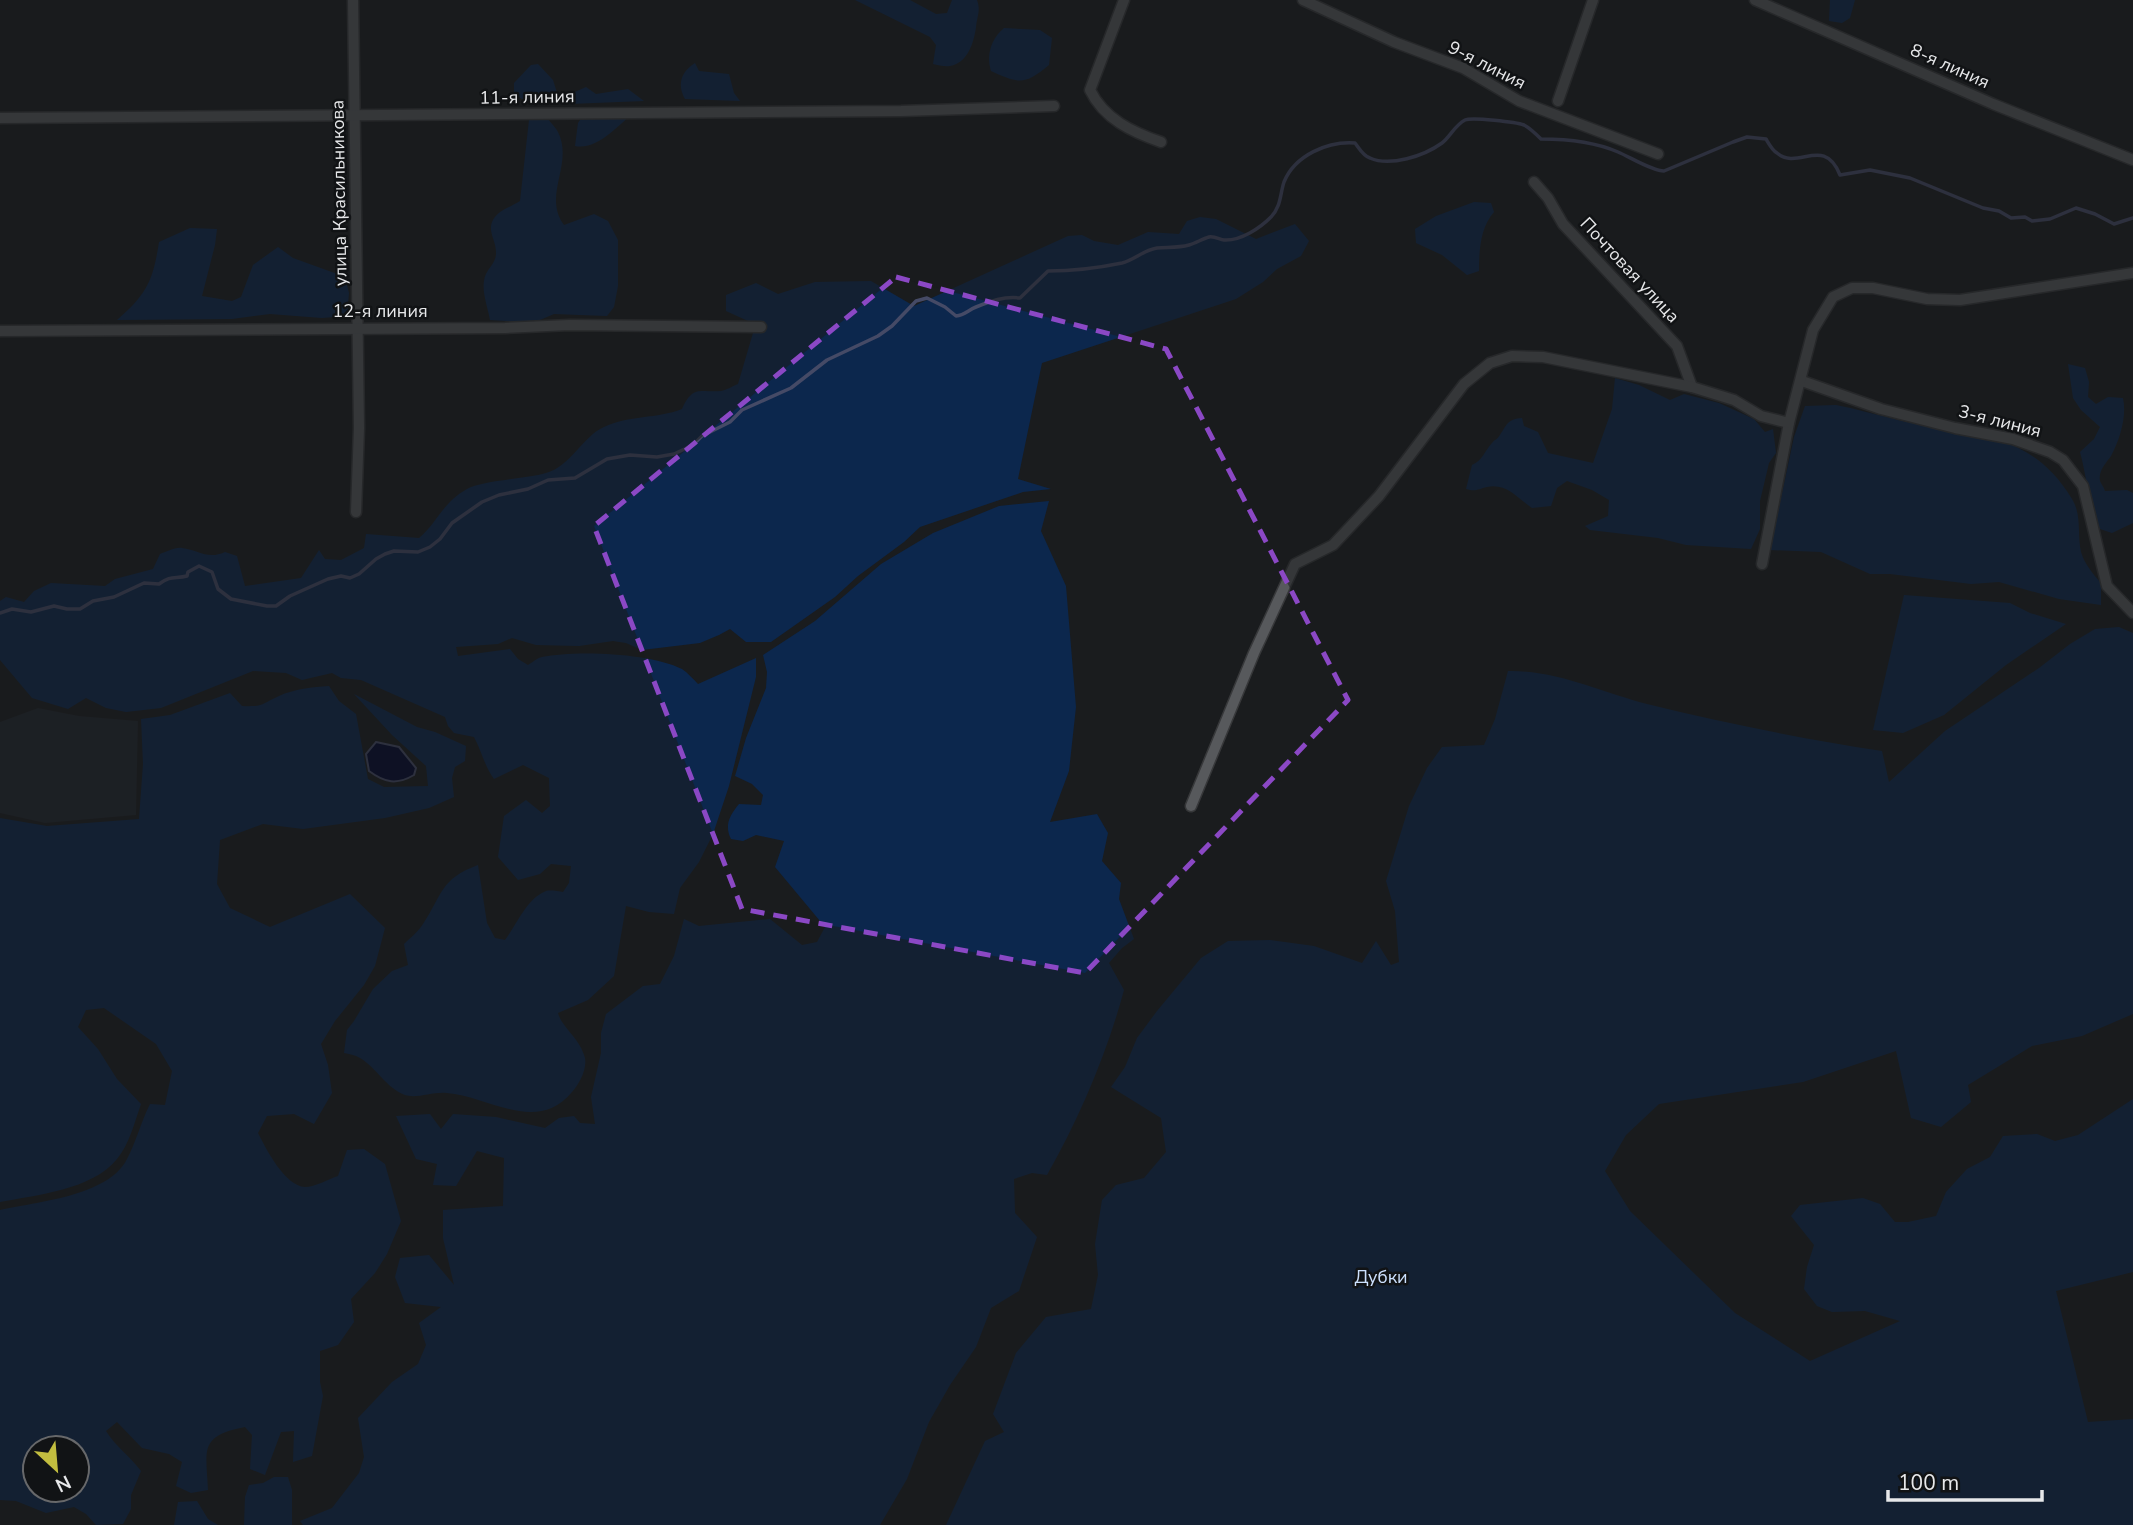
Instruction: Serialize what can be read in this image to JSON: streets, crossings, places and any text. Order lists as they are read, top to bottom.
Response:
{
  "streets": {
    "street": [
      "9-я линия",
      "8-я линия",
      "11-я линия",
      "улица Красильникова",
      "Почтовая улица",
      "12-я линия",
      "3-я линия"
    ]
  },
  "crossings": [
    ["11-я линия", "улица Красильникова"],
    ["улица Красильникова", "12-я линия"]
  ],
  "parks": ["Дубки"],
  "scale_bar": "100 m",
  "north": "bottom right"
}
